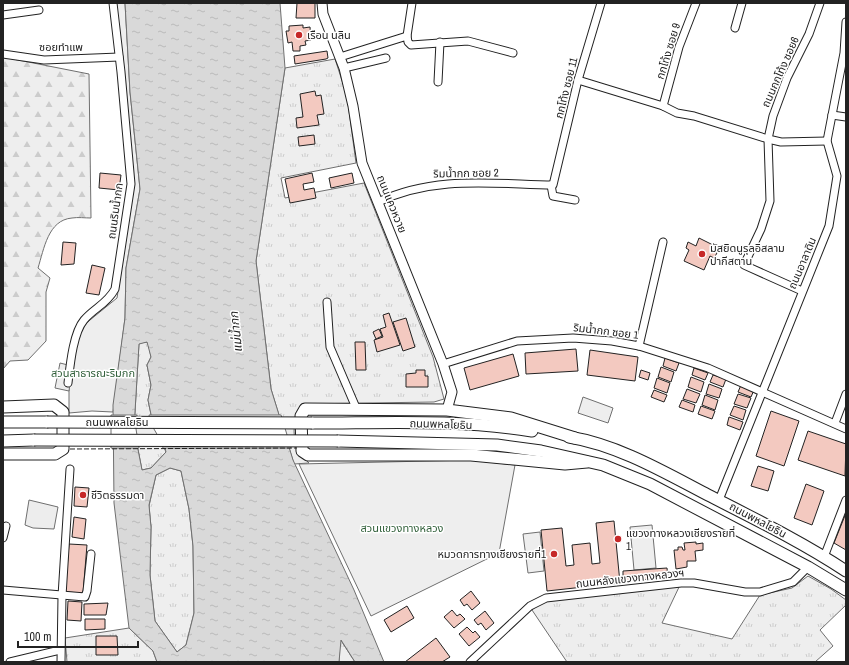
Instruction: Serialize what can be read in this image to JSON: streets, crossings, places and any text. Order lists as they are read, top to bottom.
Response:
{
  "streets": {
    "main road": ["ถนนพหลโยธิน"],
    "street": [
      "ซอยทำแพ",
      "กกโท้ง ซอย 9",
      "ถนนกกโท้ง ซอย6",
      "กกโท้ง ซอย 11",
      "ริมน้ำกก ซอย 2",
      "ถนนแควหวาย",
      "ถนนริมน้ำกก",
      "ถนนอาลาดิน",
      "ริมน้ำกก ซอย 1",
      "ถนนหลังแขวงทางหลวงฯ"
    ]
  },
  "crossings": [
    ["ซอยทำแพ", "ถนนริมน้ำกก"],
    ["ถนนกกโท้ง ซอย6", "ถนนอาลาดิน"],
    ["กกโท้ง ซอย 11", "ริมน้ำกก ซอย 2"],
    ["ริมน้ำกก ซอย 2", "ถนนแควหวาย"],
    ["ถนนแควหวาย", "ริมน้ำกก ซอย 1"],
    ["ถนนอาลาดิน", "ริมน้ำกก ซอย 1"],
    ["ถนนอาลาดิน", "ถนนพหลโยธิน"],
    ["ถนนพหลโยธิน", "ถนนหลังแขวงทางหลวงฯ"]
  ],
  "water": ["แม่น้ำกก"],
  "parks": ["สวนสาธารณะริมกก", "สวนแขวงทางหลวง"],
  "places": [
    "เรือน นลิน",
    "มัสยิดนูรุลอิสลาม ปากีสตาน",
    "ชีวิตธรรมดา",
    "แขวงทางหลวงเชียงรายที่ 1",
    "หมวดการทางเชียงรายที่1"
  ],
  "scale_bar": "100 m"
}
